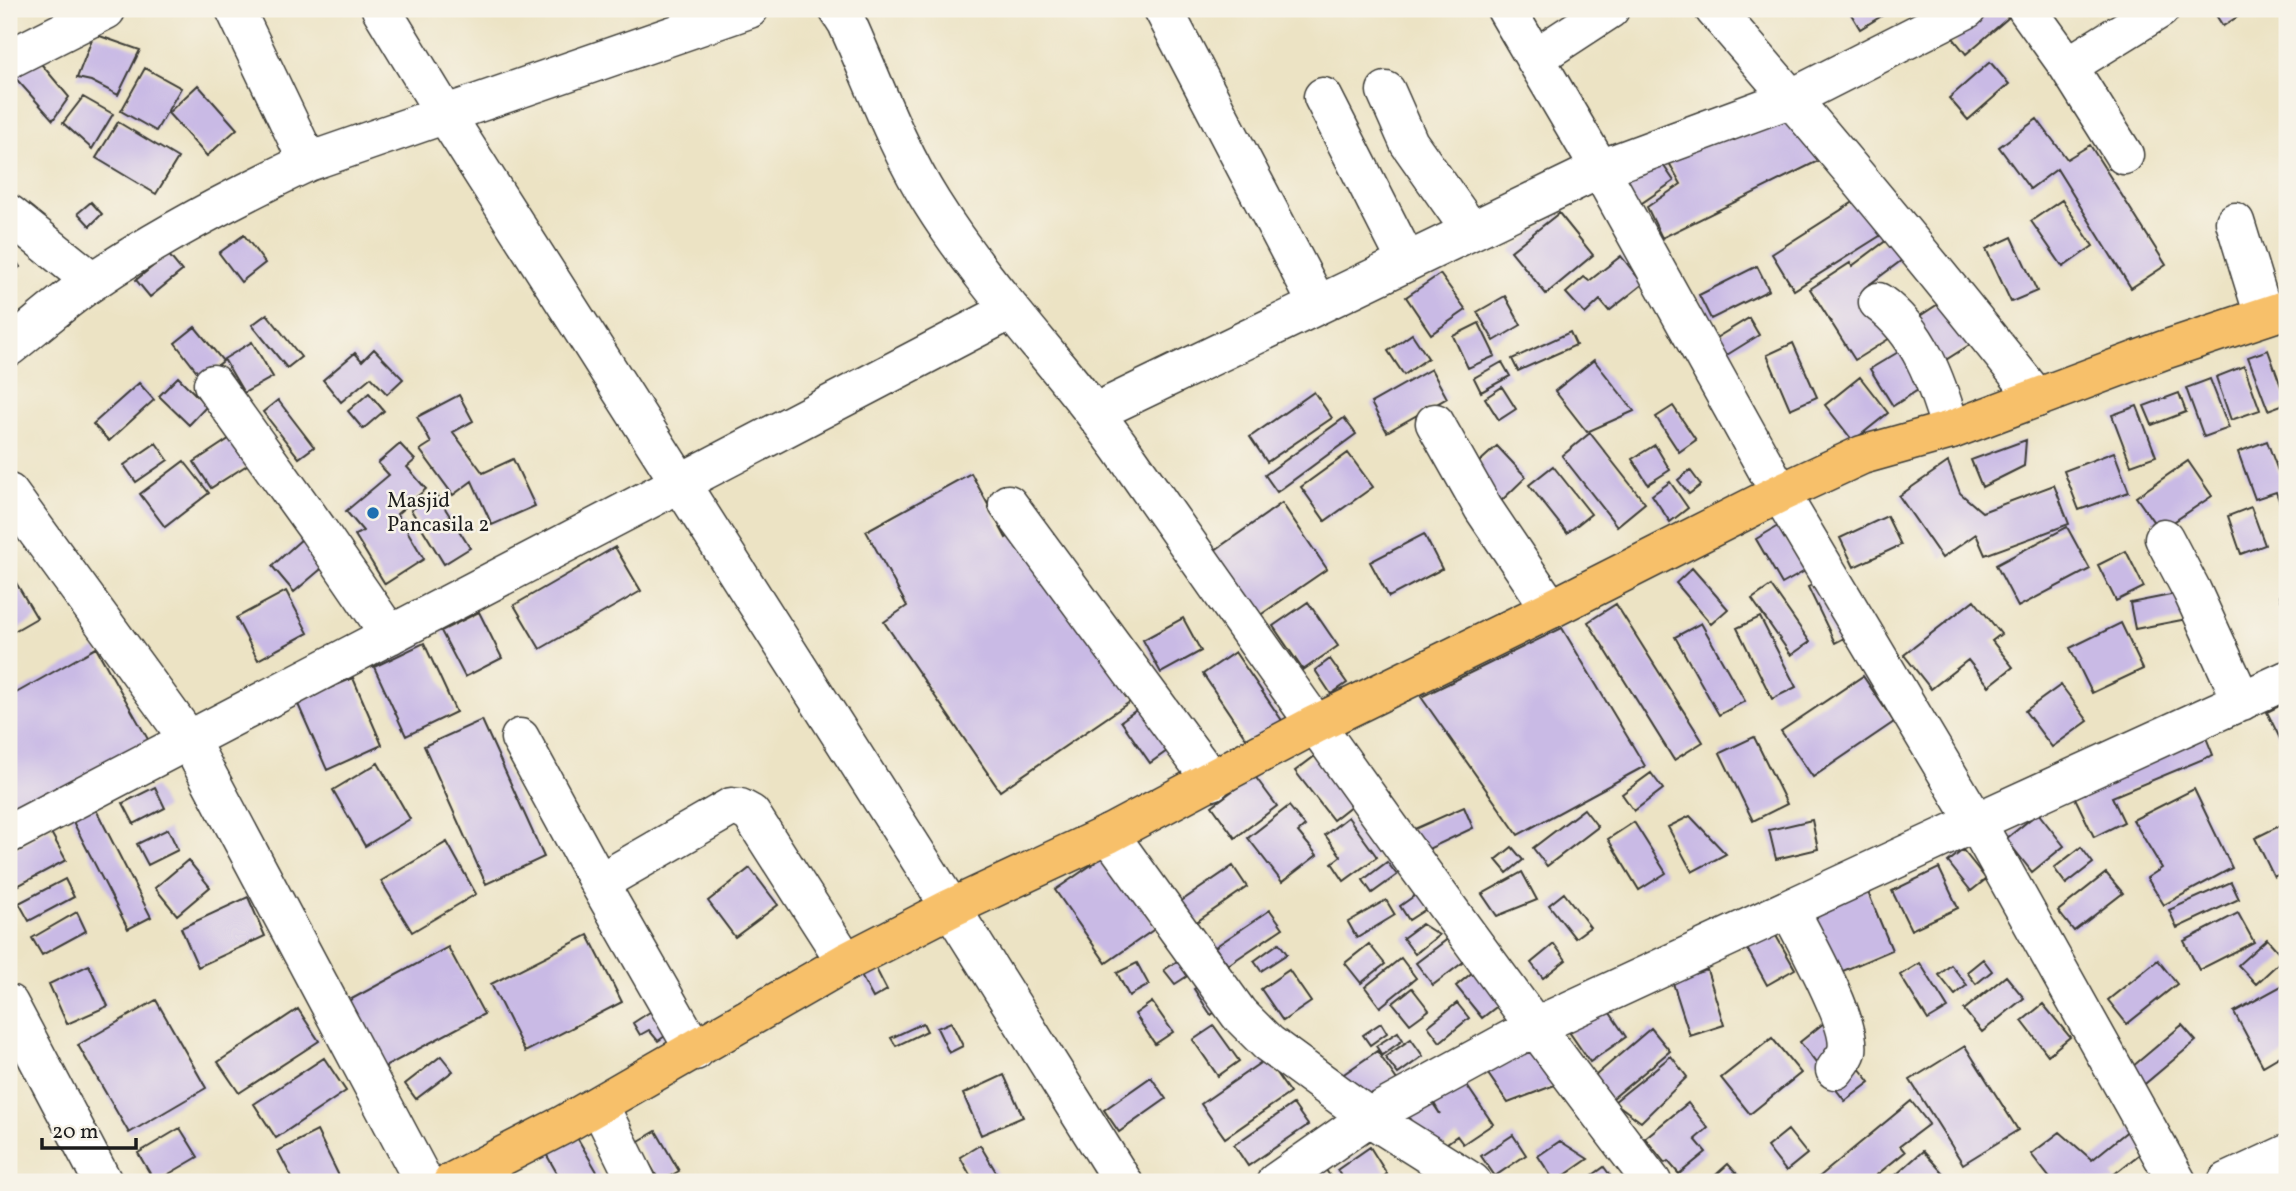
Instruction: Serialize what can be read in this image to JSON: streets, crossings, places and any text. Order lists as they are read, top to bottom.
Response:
{
  "places": ["Masjid Pancasila 2"],
  "scale_bar": "20 m"
}
